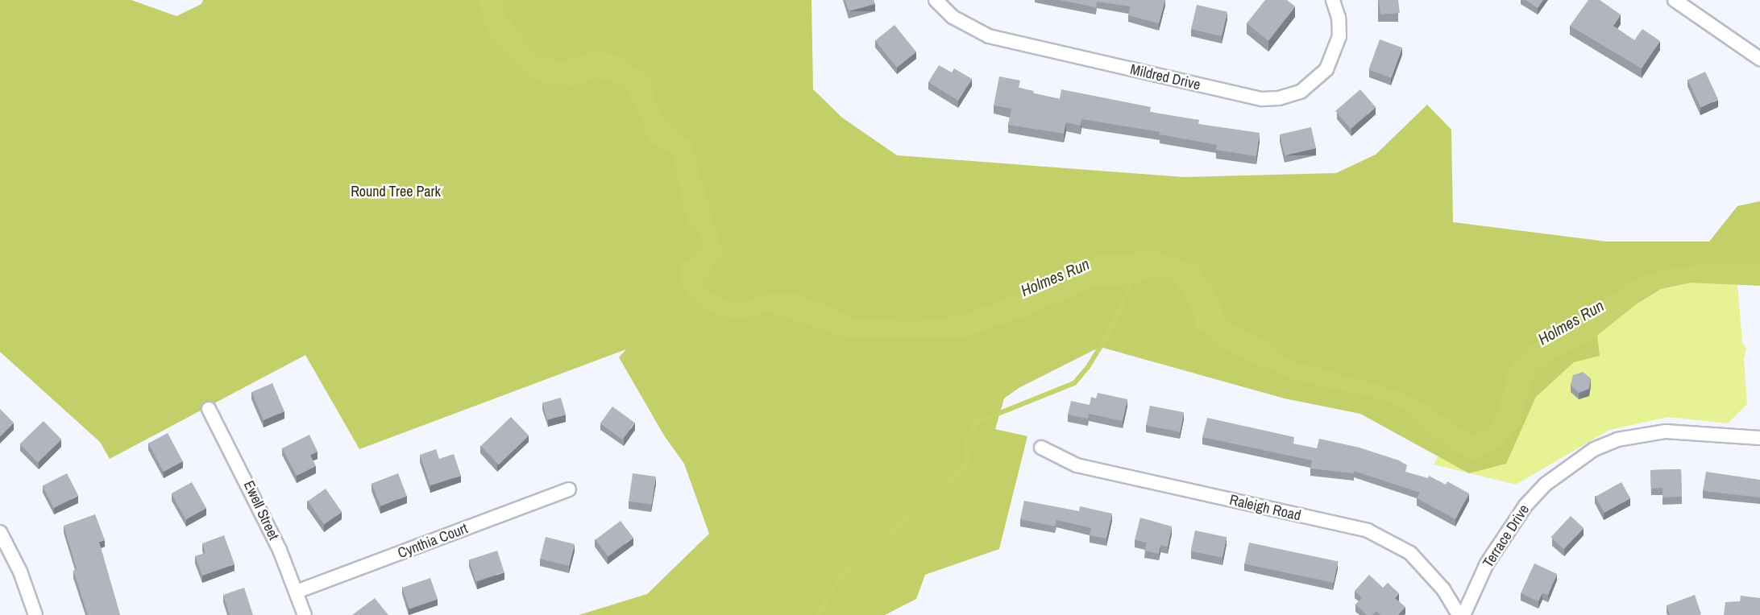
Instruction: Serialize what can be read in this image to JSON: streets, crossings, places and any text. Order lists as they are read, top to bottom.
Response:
{
  "streets": {
    "street": [
      "Mildred Drive",
      "Raleigh Road",
      "Ewell Street",
      "Terrace Drive",
      "Cynthia Court"
    ]
  },
  "crossings": [
    ["Ewell Street", "Cynthia Court"]
  ],
  "water": ["Holmes Run"],
  "parks": ["Round Tree Park"]
}
